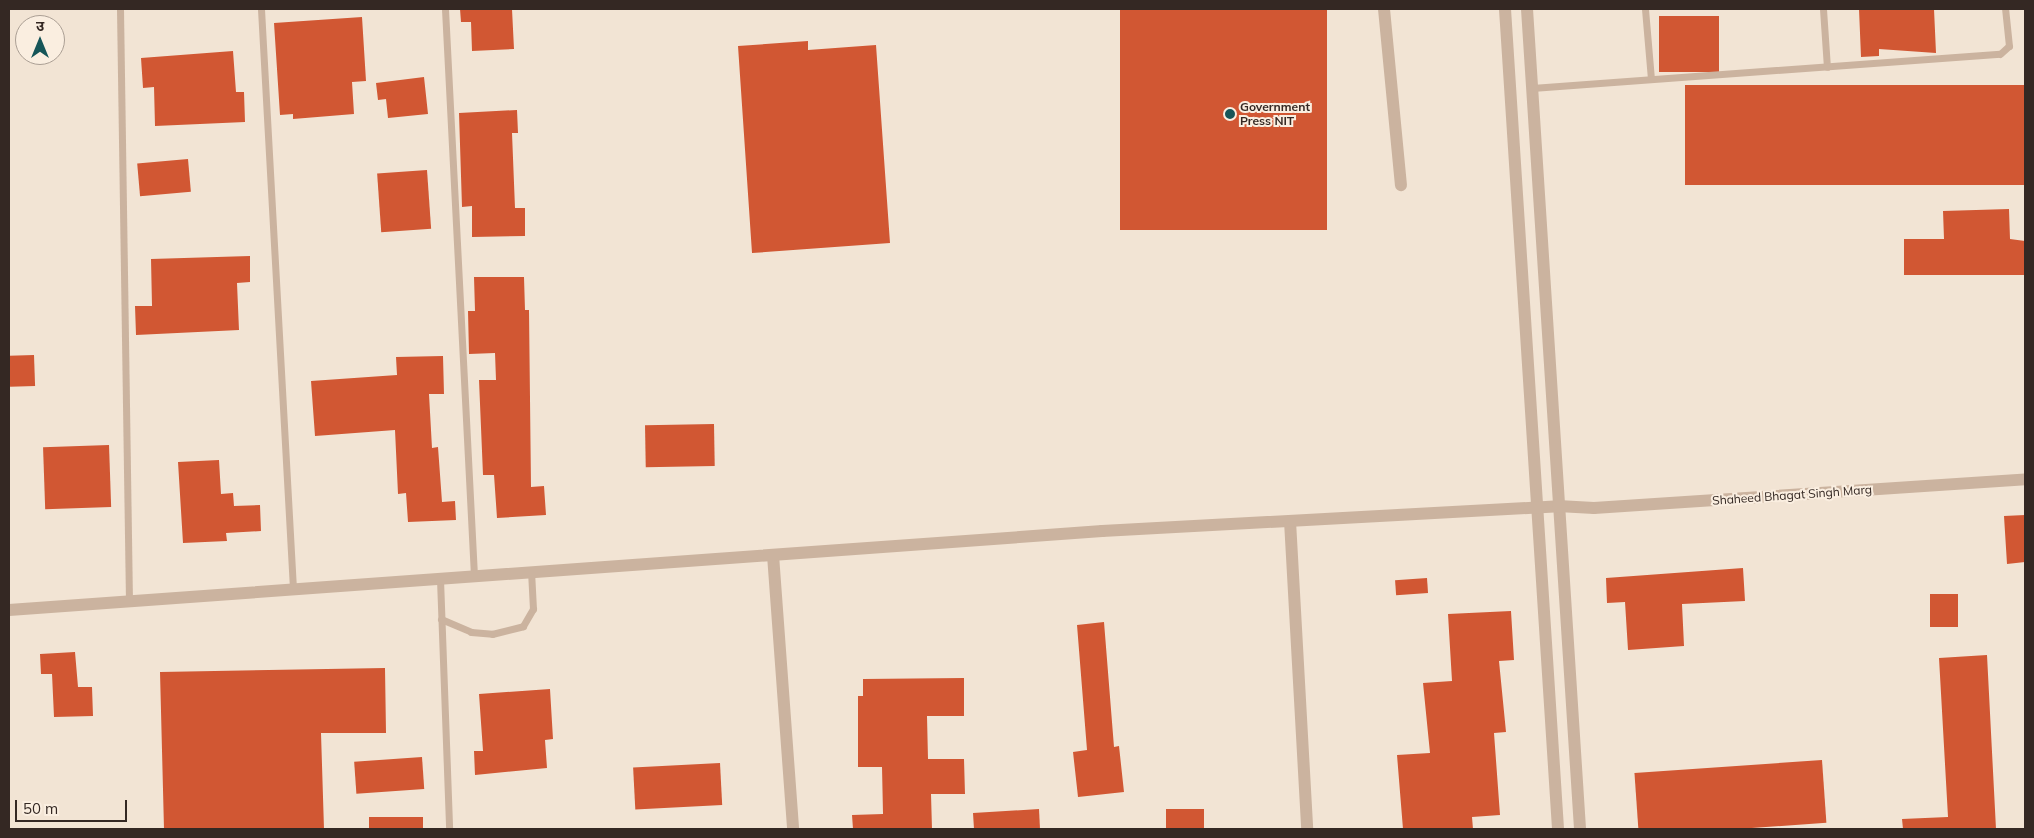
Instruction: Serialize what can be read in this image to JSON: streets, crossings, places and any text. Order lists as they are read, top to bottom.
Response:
{
  "streets": {
    "street": ["Shaheed Bhagat Singh Marg"]
  },
  "places": ["Government Press NIT"],
  "scale_bar": "50 m",
  "north": "top"
}
